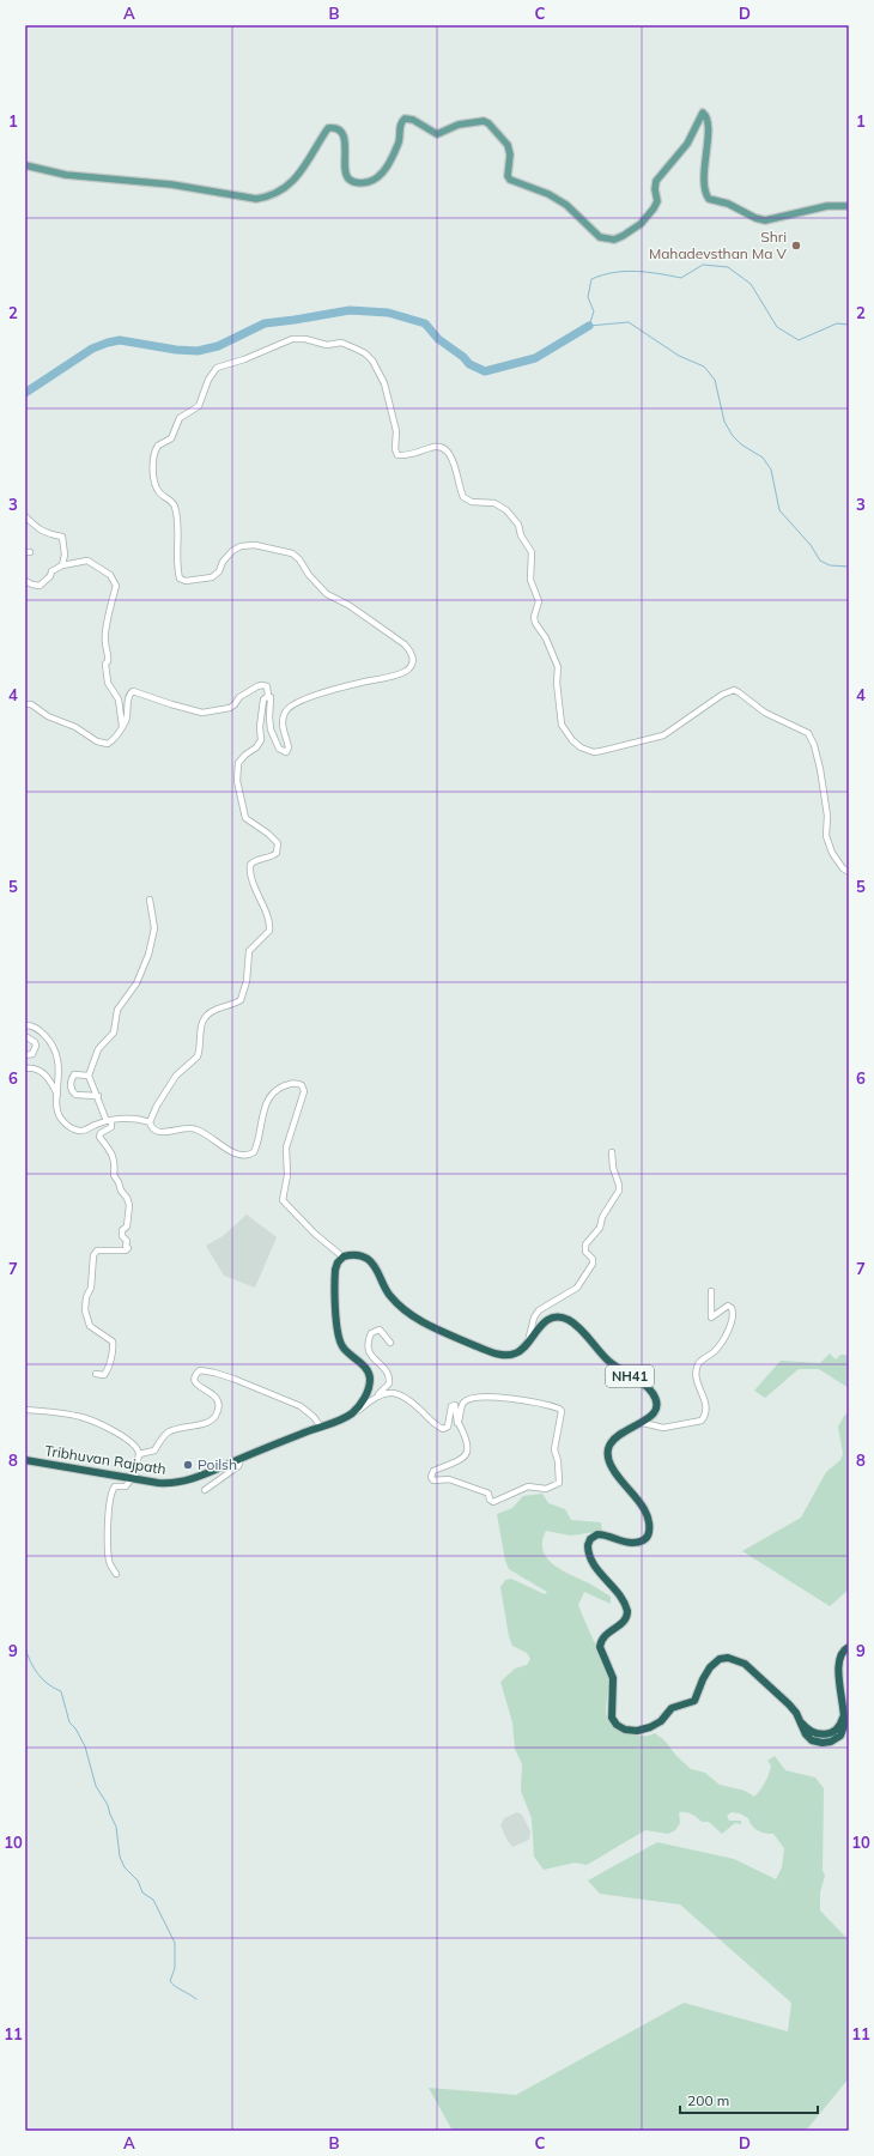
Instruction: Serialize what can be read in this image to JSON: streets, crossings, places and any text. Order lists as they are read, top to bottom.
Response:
{
  "streets": {
    "highway": ["NH41", "Tribhuvan Rajpath"]
  },
  "crossings": [
    ["NH41", "Tribhuvan Rajpath"]
  ],
  "places": ["Shri Mahadevsthan Ma V", "Poilsh"],
  "scale_bar": "200 m",
  "grid": {
    "columns": [
      "A",
      "B",
      "C",
      "D"
    ],
    "rows": [
      "1",
      "2",
      "3",
      "4",
      "5",
      "6",
      "7",
      "8",
      "9",
      "10",
      "11"
    ]
  }
}
